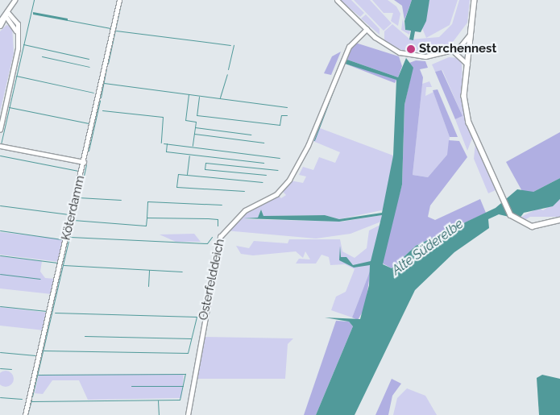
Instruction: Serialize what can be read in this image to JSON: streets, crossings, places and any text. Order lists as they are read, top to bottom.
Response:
{
  "streets": {
    "street": ["Köterdamm", "Osterfelddeich"]
  },
  "water": ["Alte Süderelbe"],
  "places": ["Storchennest"]
}
